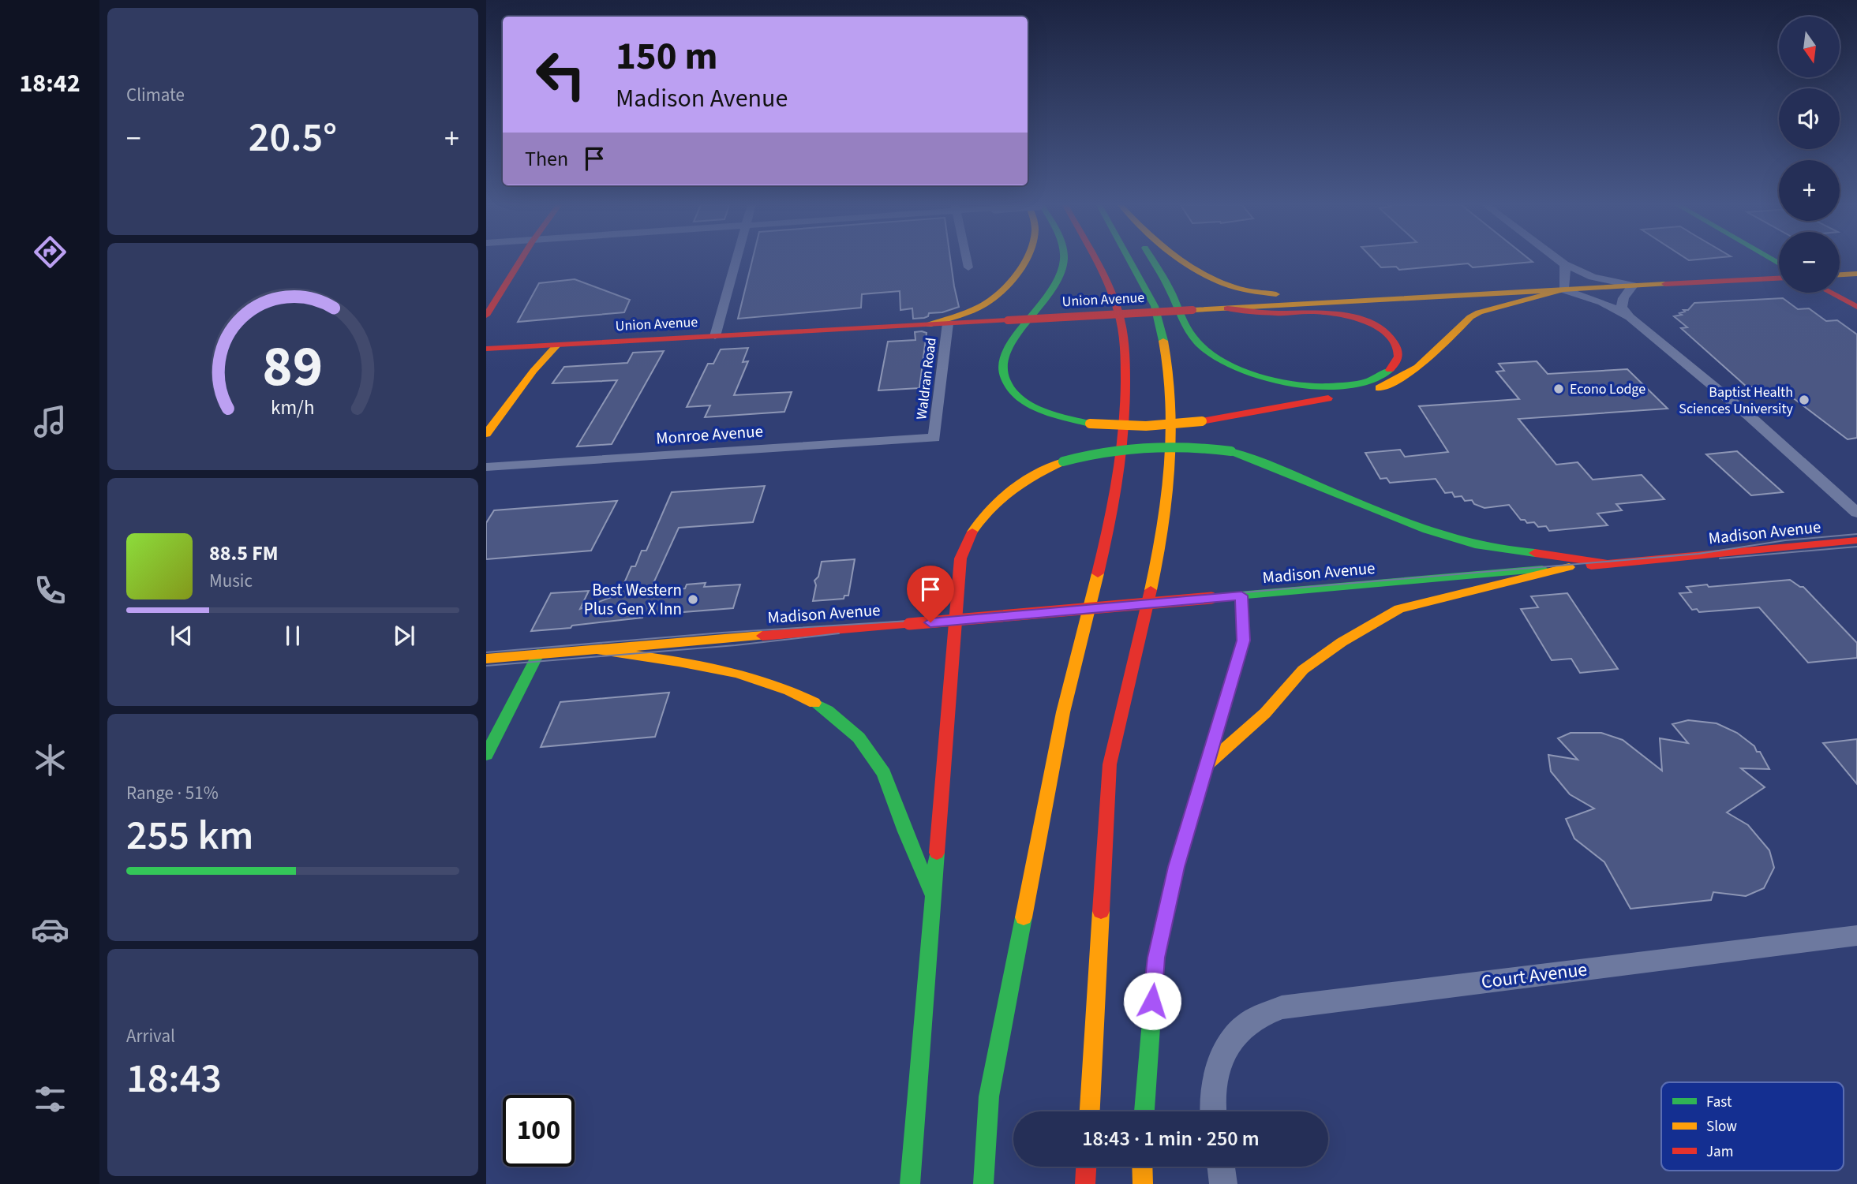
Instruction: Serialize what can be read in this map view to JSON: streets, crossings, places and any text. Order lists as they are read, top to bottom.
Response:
{
  "streets": {
    "main road": ["Union Avenue", "Madison Avenue"],
    "street": ["Waldran Road", "Monroe Avenue", "Court Avenue"]
  },
  "crossings": [
    ["Union Avenue", "Waldran Road"],
    ["Waldran Road", "Monroe Avenue"]
  ],
  "places": ["Econo Lodge", "Baptist Health Sciences University", "Best Western Plus Gen X Inn"],
  "legend": ["Fast", "Slow", "Jam"],
  "north": "bottom",
  "page": {
    "tabs": "18:42",
    "tile": [
      "Climate",
      ["Range · 51%", "255 km"],
      ["Arrival", "18:43"]
    ],
    "map_buttons": ["+", "−"],
    "turn": ["150 m", "Madison Avenue"],
    "heat": ["−", "20.5°", "+"],
    "then": "Then",
    "song": ["88.5 FM", "Music"],
    "limit": "100",
    "trip": "18:43 · 1 min · 250 m",
    "gauge": ["89", "km/h"]
  }
}
